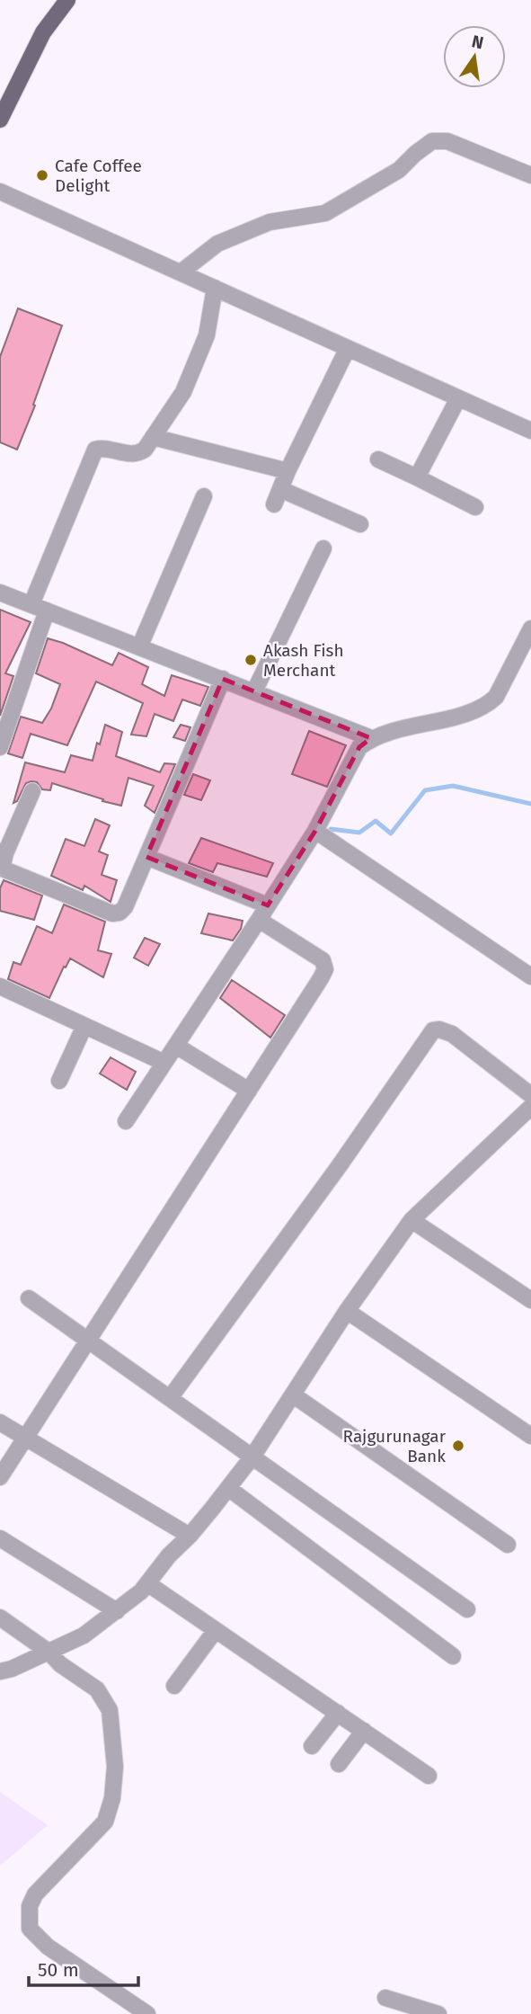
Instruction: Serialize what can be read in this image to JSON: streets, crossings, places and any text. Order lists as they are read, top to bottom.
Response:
{
  "places": ["Cafe Coffee Delight", "Akash Fish Merchant", "Rajgurunagar Bank"],
  "scale_bar": "50 m",
  "north": "top"
}
